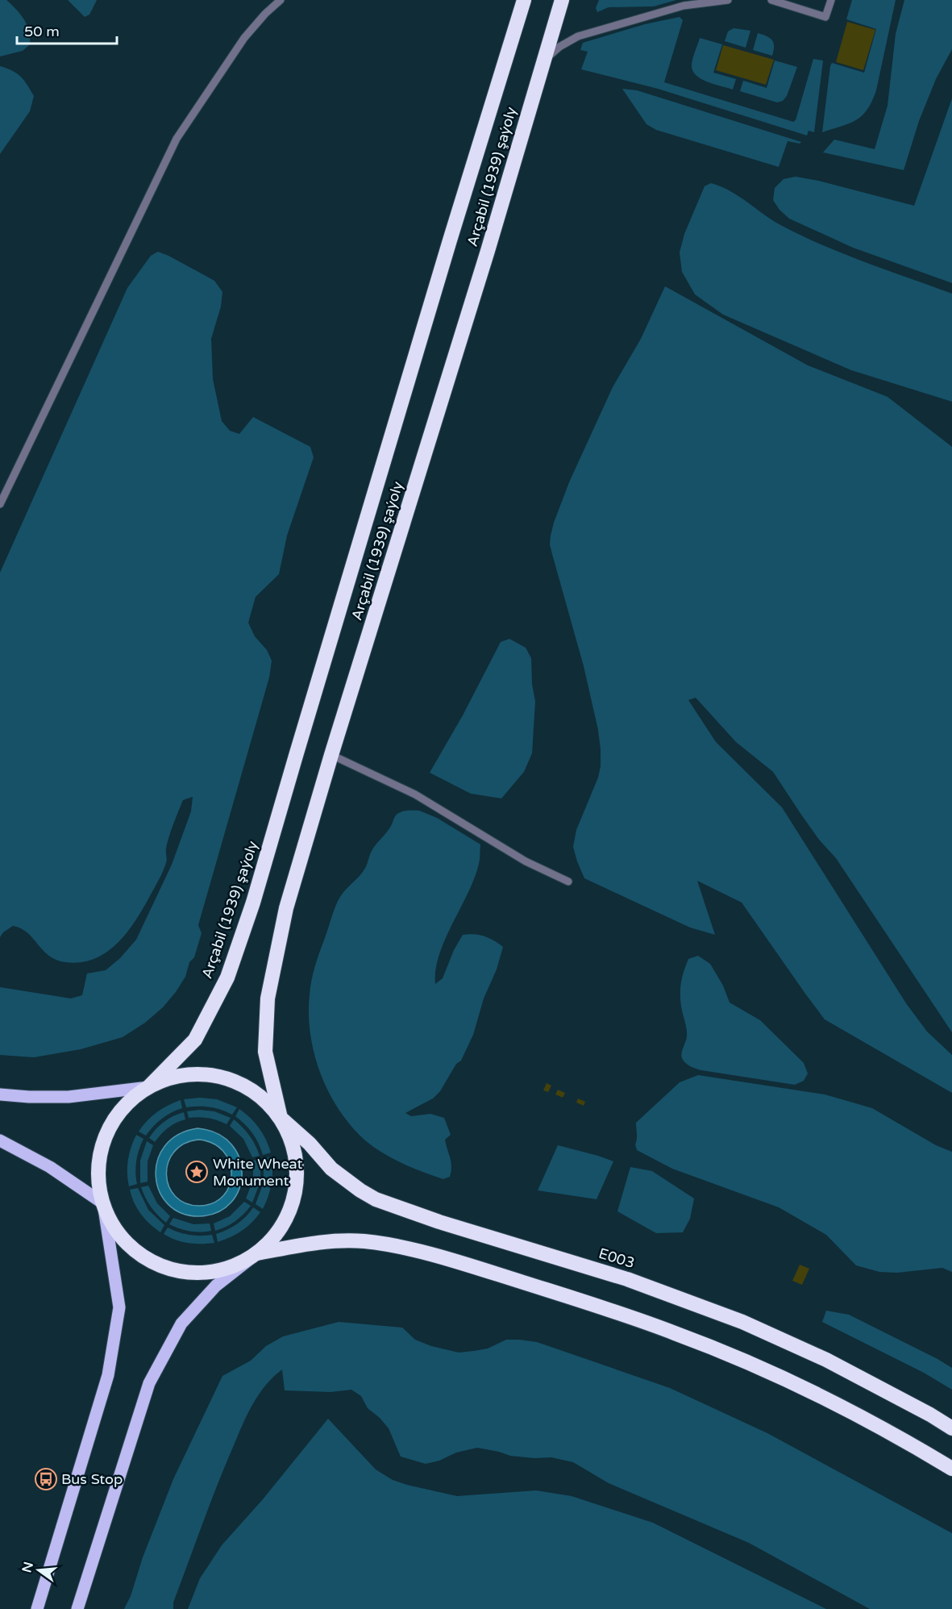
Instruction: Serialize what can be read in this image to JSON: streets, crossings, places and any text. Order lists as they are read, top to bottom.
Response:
{
  "streets": {
    "highway": ["Arçabil (1939) şaýoly", "E003"]
  },
  "crossings": [
    ["Arçabil (1939) şaýoly", "E003"]
  ],
  "places": {
    "place": ["White Wheat Monument"],
    "bus stop": ["Bus Stop"]
  },
  "scale_bar": "50 m",
  "north": "left"
}
